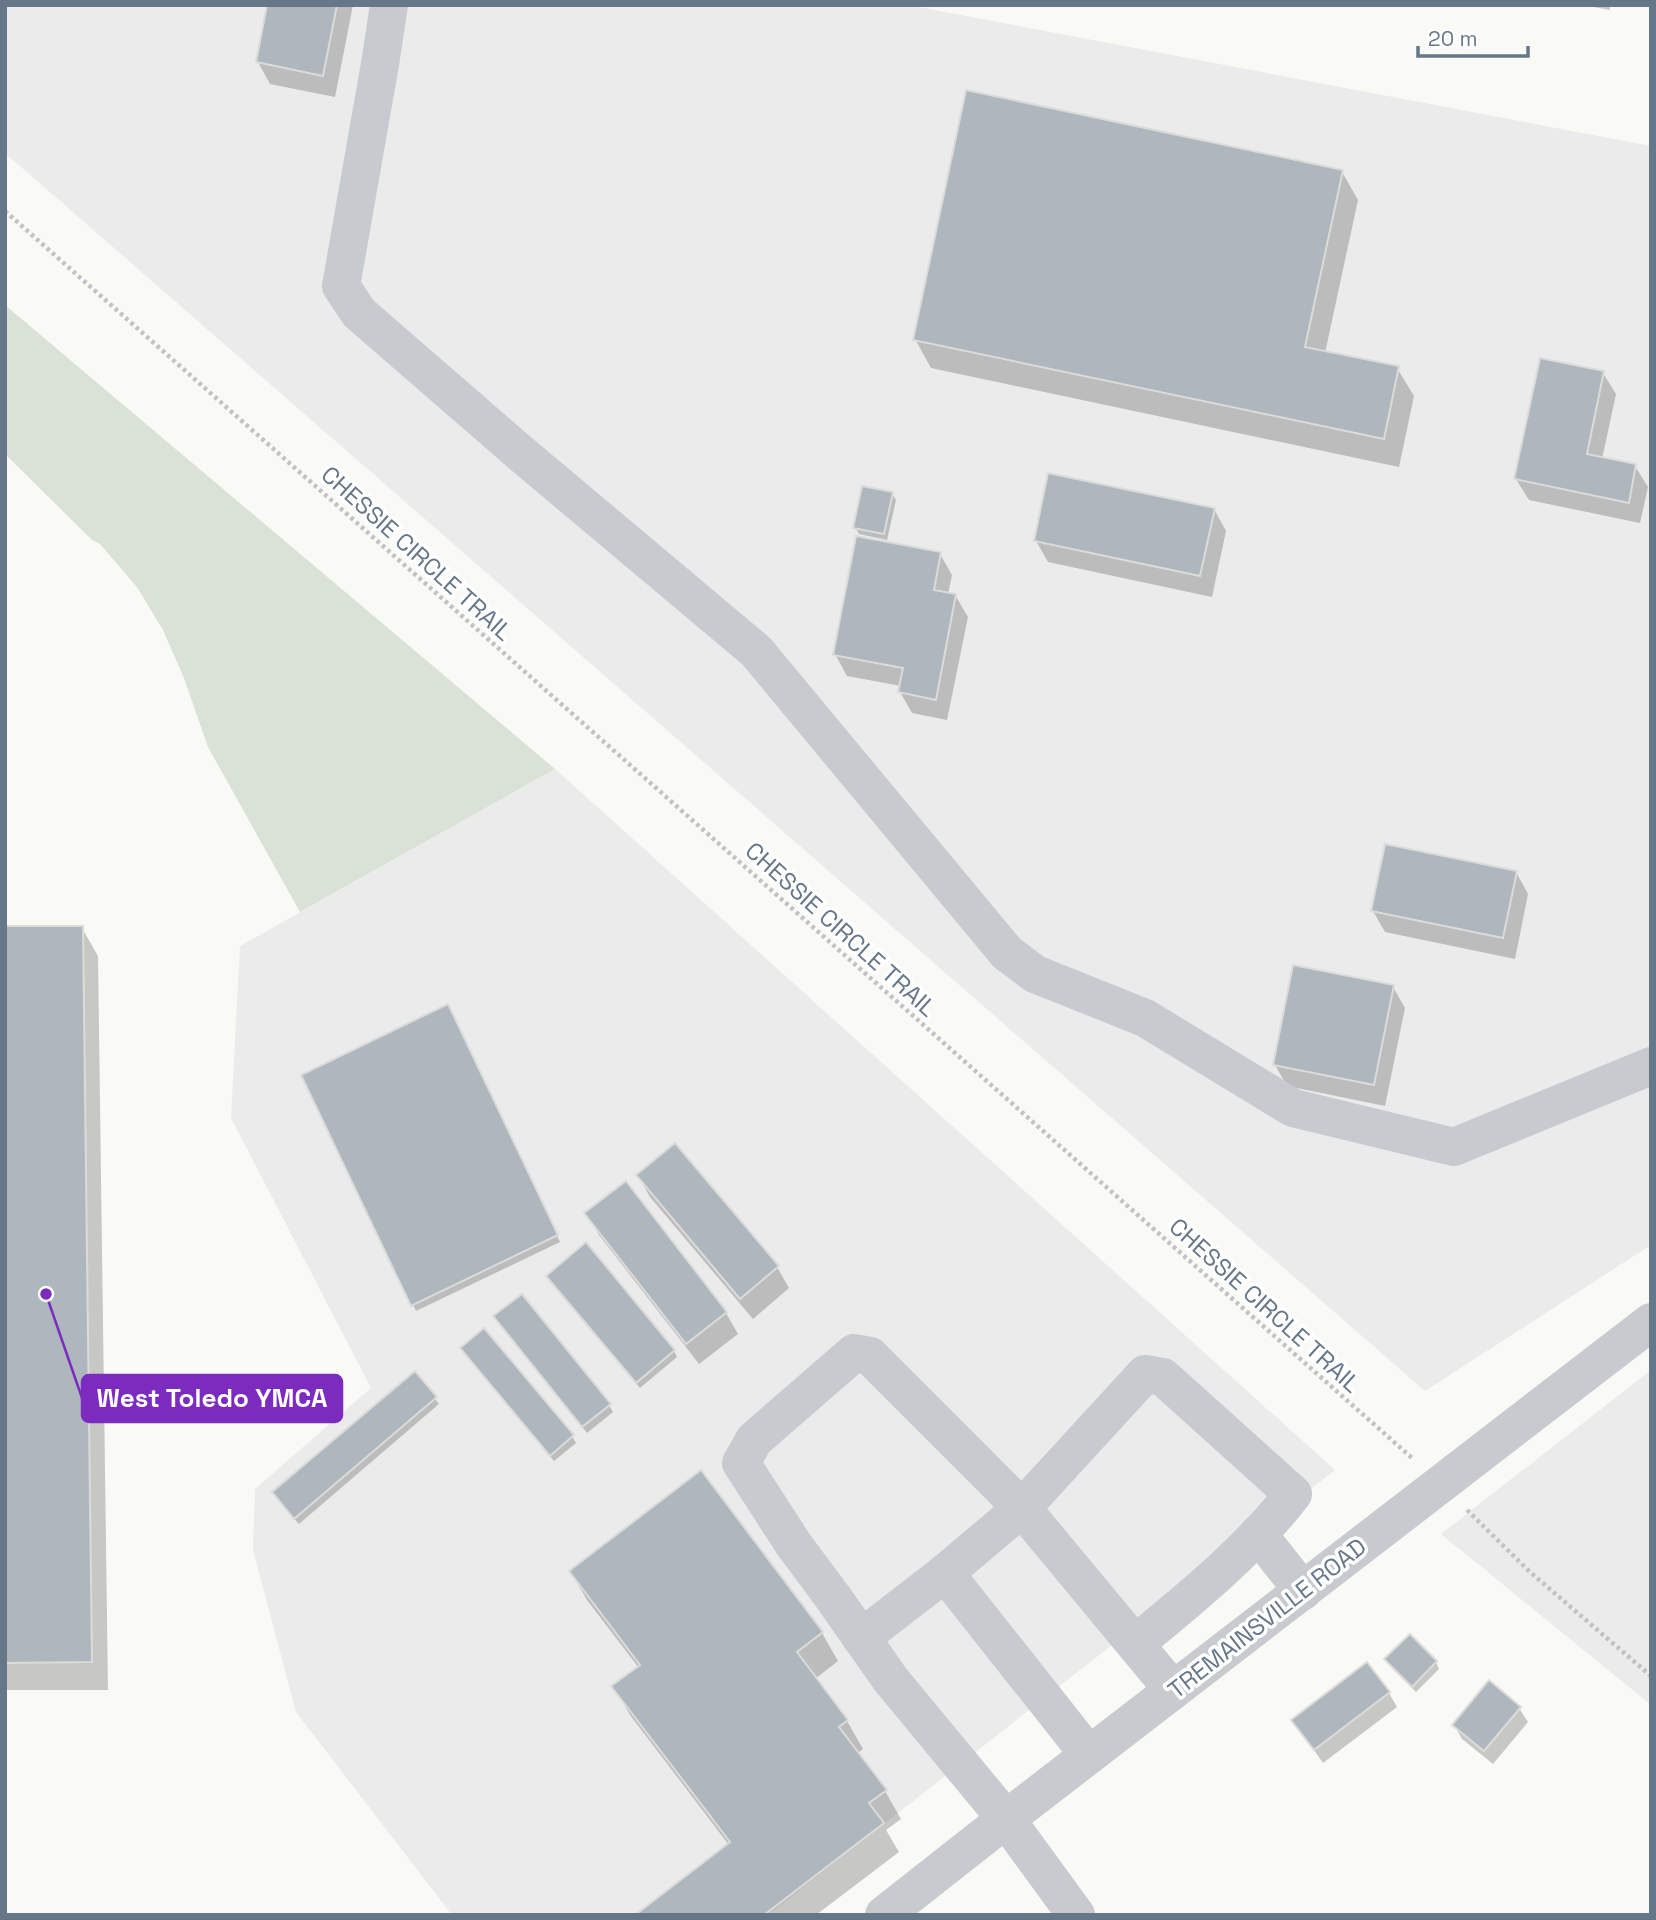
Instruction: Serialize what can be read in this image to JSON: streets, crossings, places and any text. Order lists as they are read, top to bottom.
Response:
{
  "streets": {
    "street": ["TREMAINSVILLE ROAD"],
    "path": ["CHESSIE CIRCLE TRAIL"]
  },
  "crossings": [
    ["CHESSIE CIRCLE TRAIL", "TREMAINSVILLE ROAD"]
  ],
  "places": ["West Toledo YMCA"],
  "scale_bar": "20 m"
}
